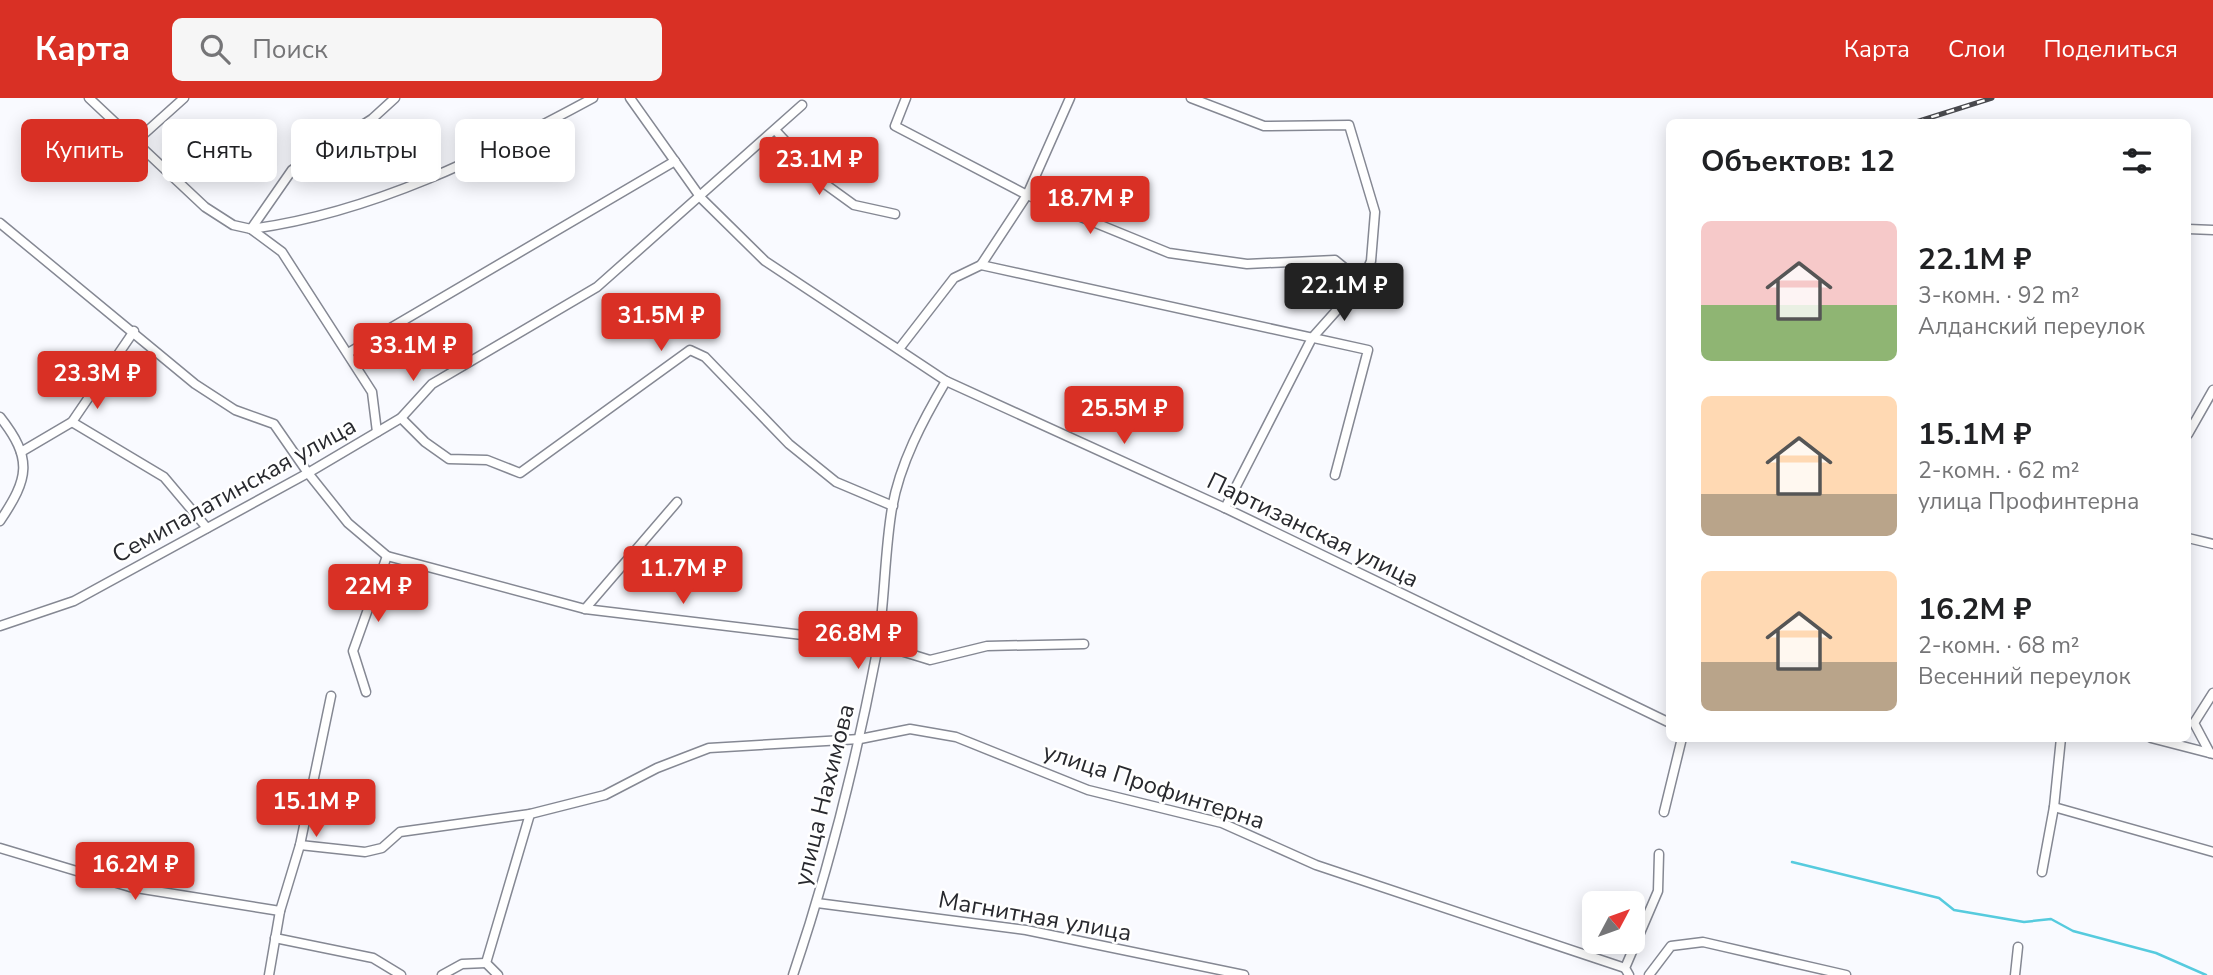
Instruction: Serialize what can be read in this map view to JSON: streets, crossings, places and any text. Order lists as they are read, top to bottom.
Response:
{
  "streets": {
    "street": [
      "Семипалатинская улица",
      "Партизанская улица",
      "улица Профинтерна",
      "улица Нахимова",
      "Магнитная улица"
    ]
  },
  "crossings": [
    ["Семипалатинская улица", "Партизанская улица"],
    ["Партизанская улица", "улица Нахимова"],
    ["улица Профинтерна", "улица Нахимова"],
    ["улица Нахимова", "Магнитная улица"]
  ],
  "north": "top right",
  "page": {
    "header": "Карта",
    "search": "Поиск",
    "nav": ["Карта", "Слои", "Поделиться"],
    "chip": [
      "Купить",
      "Снять",
      "Фильтры",
      "Новое"
    ],
    "heading": "Объектов: 12",
    "price": [
      "23.1M ₽",
      "18.7M ₽",
      "22.1M ₽",
      "31.5M ₽",
      "33.1M ₽",
      "23.3M ₽",
      "25.5M ₽",
      "11.7M ₽",
      "22M ₽",
      "26.8M ₽",
      "15.1M ₽",
      "16.2M ₽"
    ],
    "list": [
      {
        "name": "22.1M ₽",
        "note": "3-комн. · 92 m² · Алданский переулок"
      },
      {
        "name": "15.1M ₽",
        "note": "2-комн. · 62 m² · улица Профинтерна"
      },
      {
        "name": "16.2M ₽",
        "note": "2-комн. · 68 m² · Весенний переулок"
      }
    ]
  }
}
